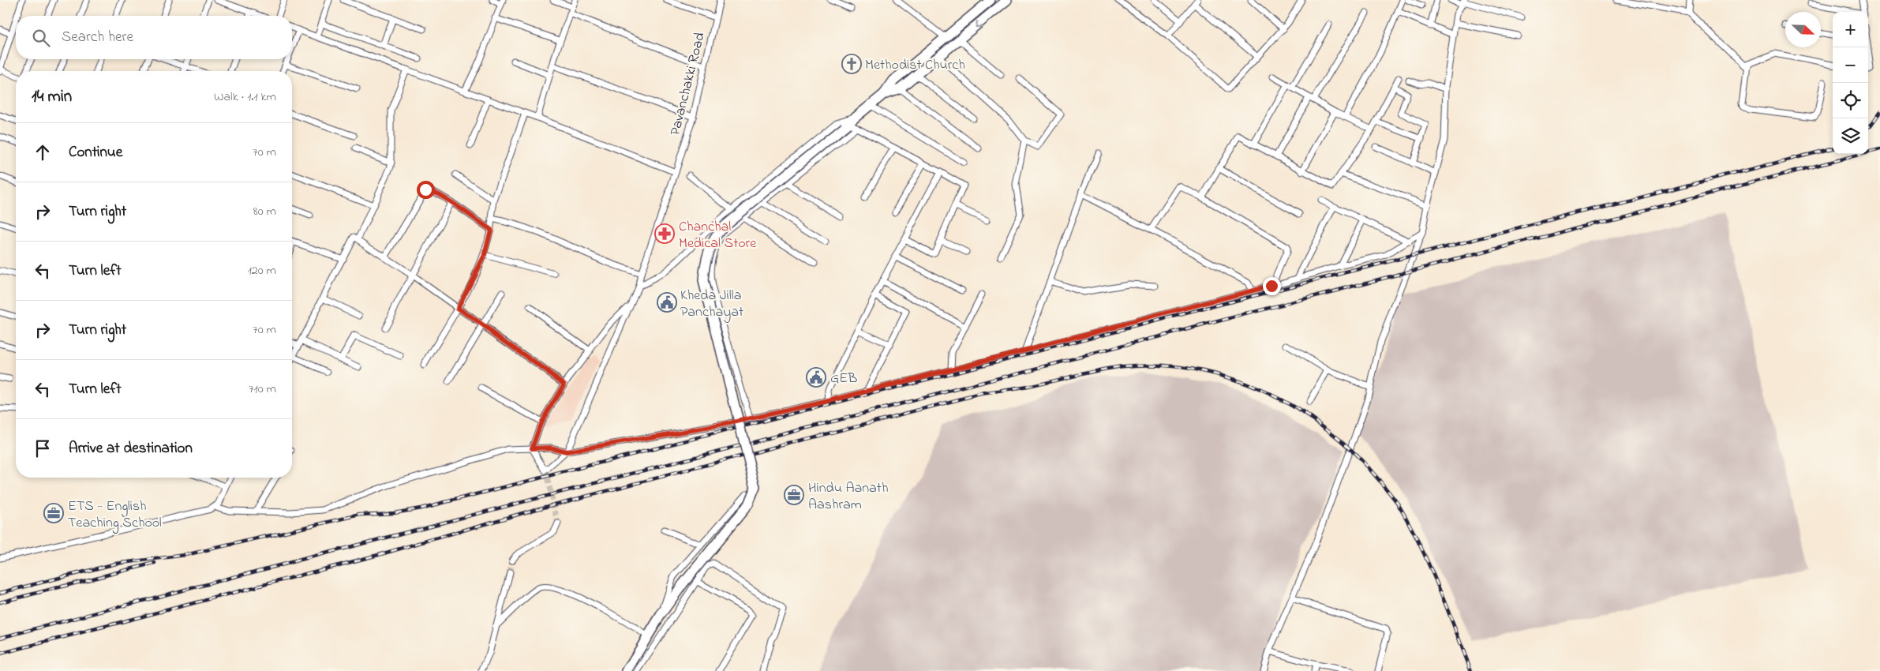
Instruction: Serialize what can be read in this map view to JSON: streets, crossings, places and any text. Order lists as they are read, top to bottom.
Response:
{
  "streets": {
    "street": ["Pavanchakki Road"]
  },
  "places": {
    "church": ["Methodist Church"],
    "pharmacy": ["Chanchal Medical Store"],
    "public building": ["Kheda Jilla Panchayat", "GEB"],
    "office": ["Hindu Aanath Aashram", "ETS - English Teaching School"]
  },
  "north": "bottom right",
  "page": {
    "map_buttons": ["+", "−"],
    "search": "Search here",
    "heading": ["14 min", "Walk · 1.1 km"],
    "list": [
      ["Continue", "70 m"],
      ["Turn right", "80 m"],
      ["Turn left", "120 m"],
      ["Turn right", "70 m"],
      ["Turn left", "710 m"],
      "Arrive at destination"
    ]
  }
}
